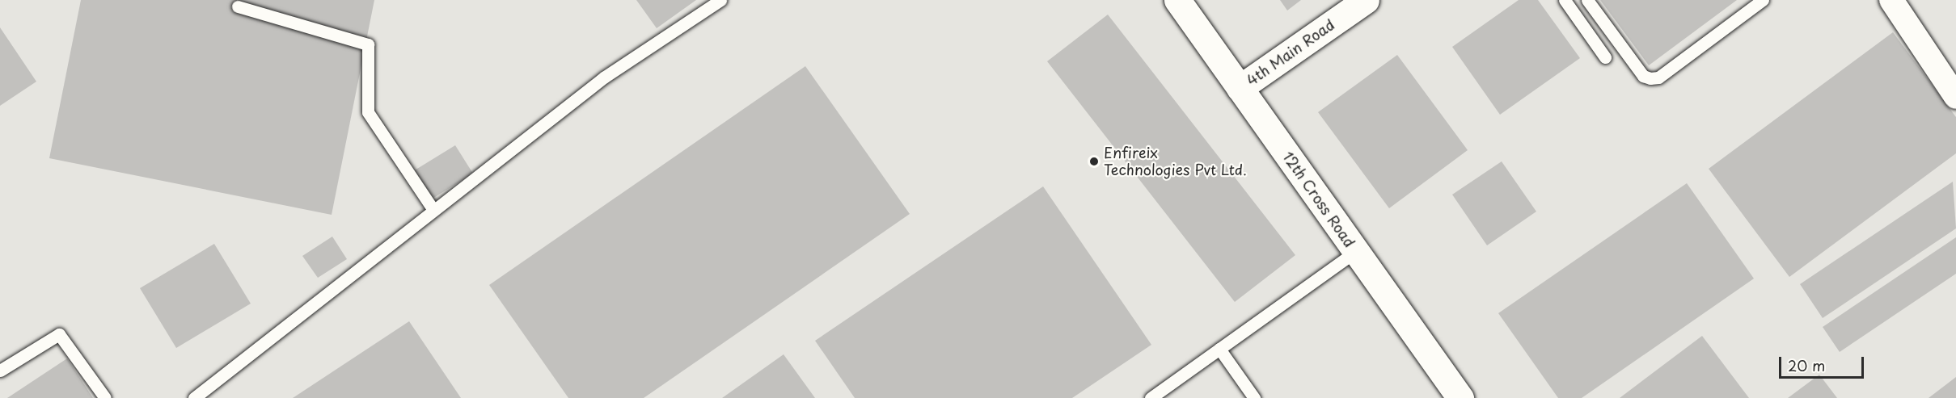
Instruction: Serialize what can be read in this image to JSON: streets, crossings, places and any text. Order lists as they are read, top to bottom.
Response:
{
  "streets": {
    "street": ["4th Main Road", "12th Cross Road"]
  },
  "crossings": [
    ["4th Main Road", "12th Cross Road"]
  ],
  "places": ["Enfireix Technologies Pvt Ltd."],
  "scale_bar": "20 m"
}
